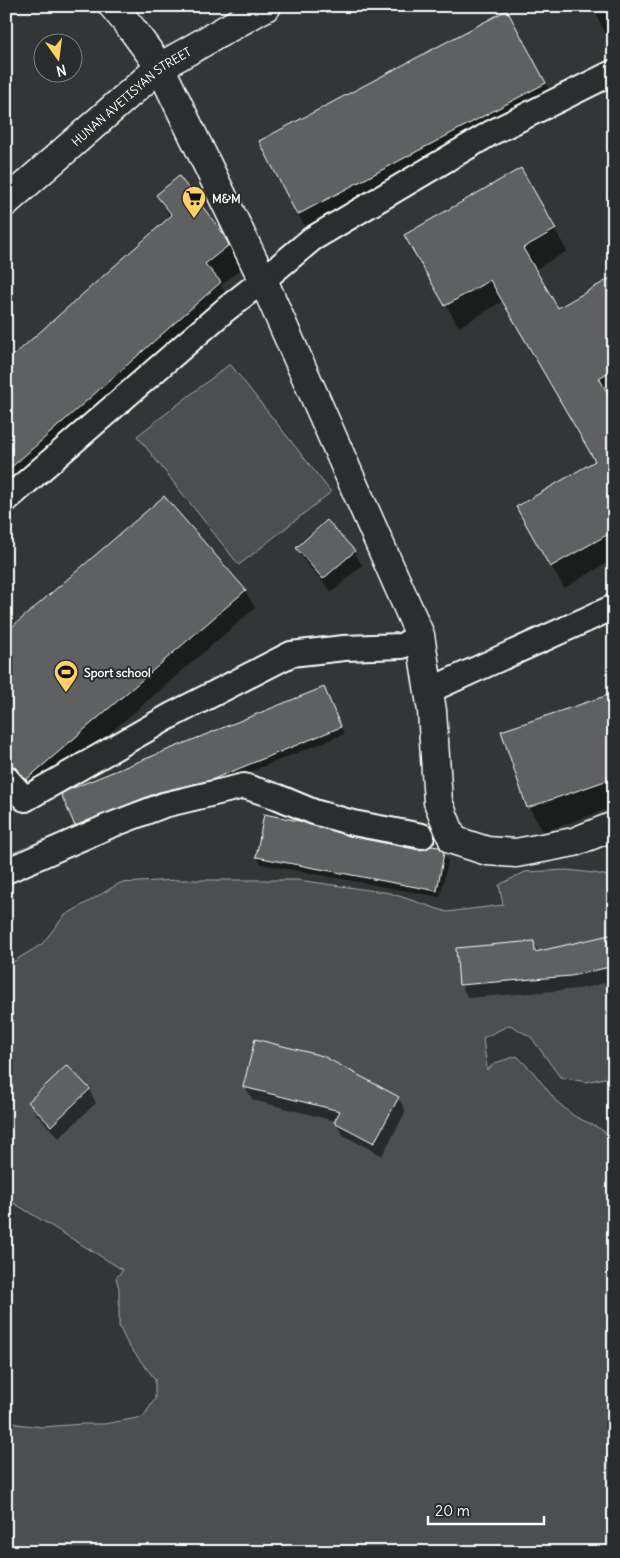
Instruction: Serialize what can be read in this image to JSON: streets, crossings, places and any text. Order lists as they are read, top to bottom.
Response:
{
  "streets": {
    "main road": ["HUNAN AVETISYAN STREET"]
  },
  "places": {
    "supermarket": ["M&M"],
    "sports": ["Sport school"]
  },
  "scale_bar": "20 m",
  "north": "bottom"
}
